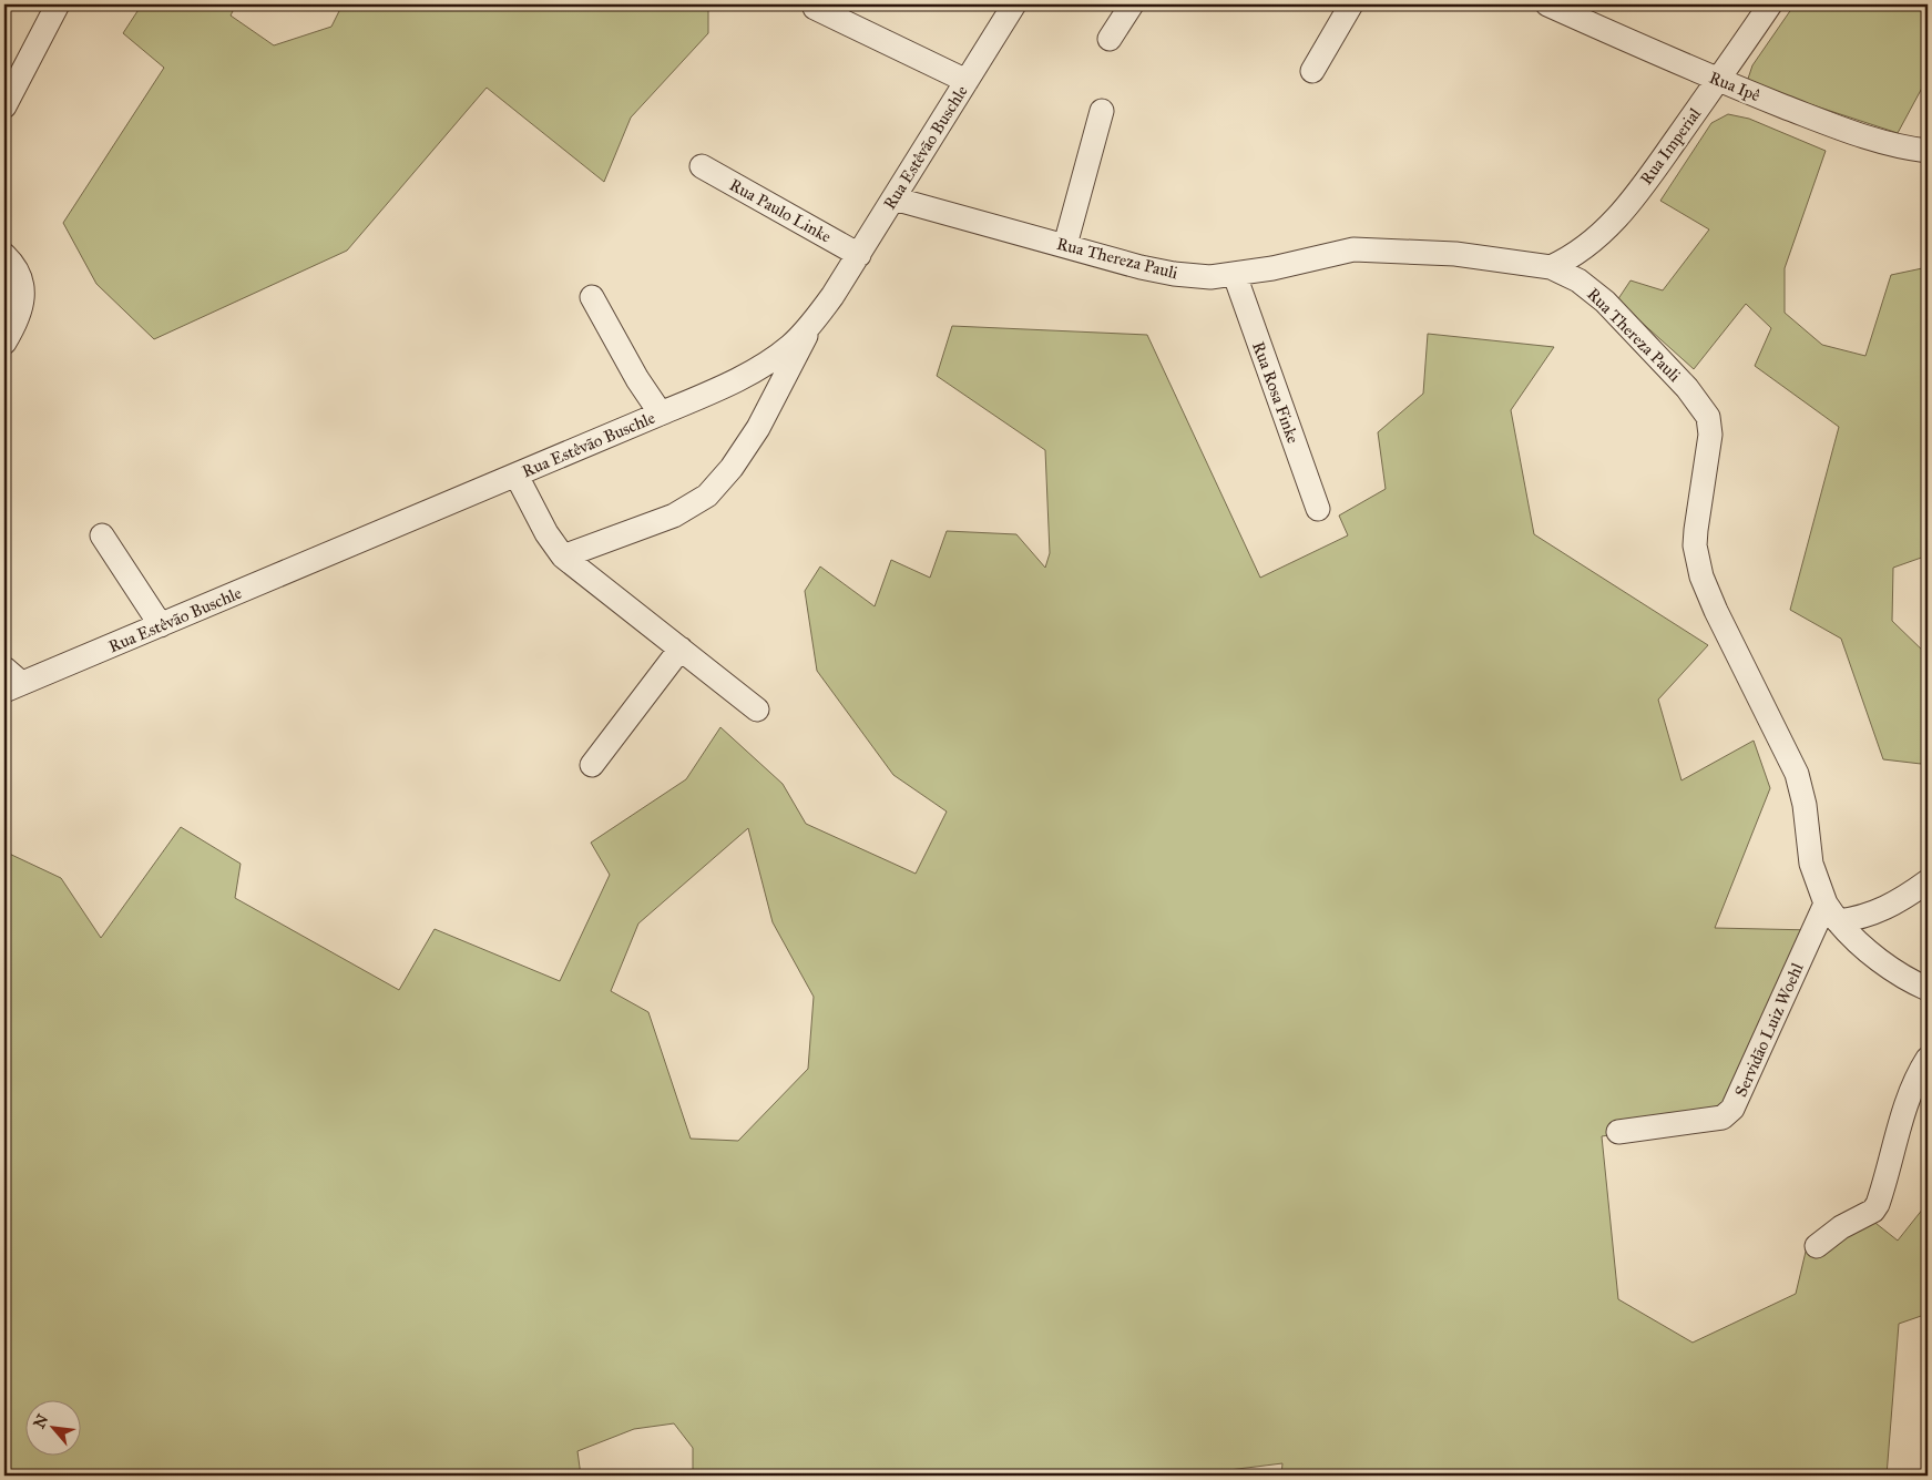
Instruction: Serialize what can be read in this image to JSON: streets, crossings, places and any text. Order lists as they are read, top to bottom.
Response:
{
  "streets": {
    "street": [
      "Rua Ipê",
      "Rua Imperial",
      "Rua Estêvão Buschle",
      "Rua Paulo Linke",
      "Rua Thereza Pauli",
      "Rua Rosa Finke",
      "Servidão Luiz Woehl"
    ]
  },
  "crossings": [
    ["Rua Ipê", "Rua Imperial"],
    ["Rua Imperial", "Rua Thereza Pauli"],
    ["Rua Estêvão Buschle", "Rua Paulo Linke"],
    ["Rua Estêvão Buschle", "Rua Thereza Pauli"],
    ["Rua Thereza Pauli", "Rua Rosa Finke"],
    ["Rua Thereza Pauli", "Servidão Luiz Woehl"]
  ],
  "north": "top left"
}
